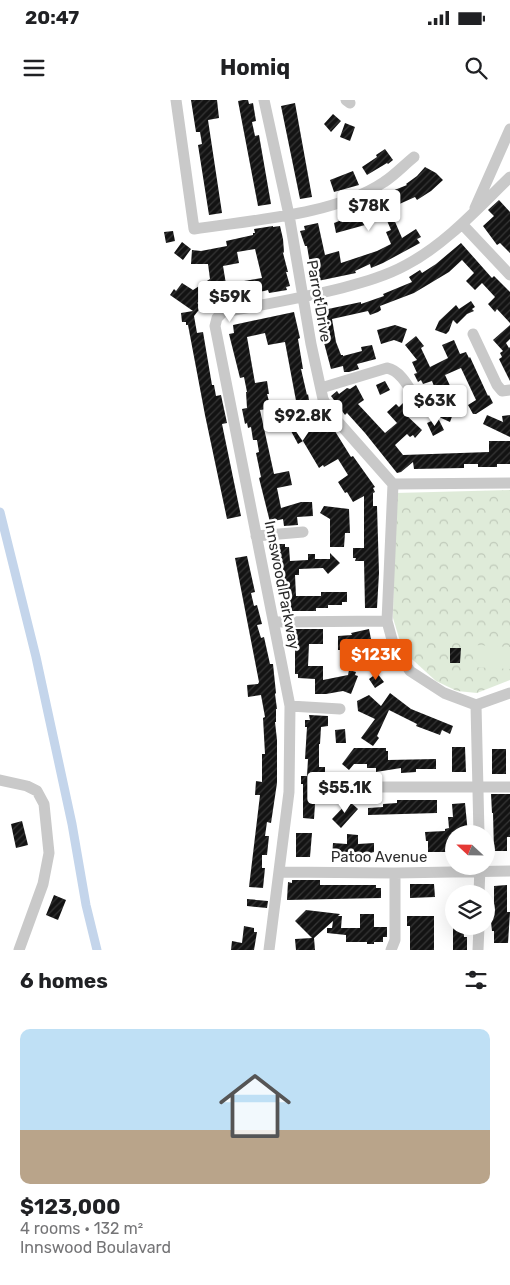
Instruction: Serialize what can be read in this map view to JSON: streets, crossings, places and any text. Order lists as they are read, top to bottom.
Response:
{
  "streets": {
    "street": ["Parrot Drive", "Innswood Parkway", "Patoo Avenue"]
  },
  "crossings": [
    ["Parrot Drive", "Innswood Parkway"],
    ["Innswood Parkway", "Patoo Avenue"]
  ],
  "north": "left",
  "page": {
    "status": "20:47",
    "header": "Homiq",
    "price": [
      "$78K",
      "$59K",
      "$63K",
      "$92.8K",
      "$123K",
      "$55.1K"
    ],
    "heading": "6 homes",
    "list": [
      {
        "name": "$123,000",
        "note": "4 rooms · 132 m² · Innswood Boulavard"
      }
    ]
  }
}
